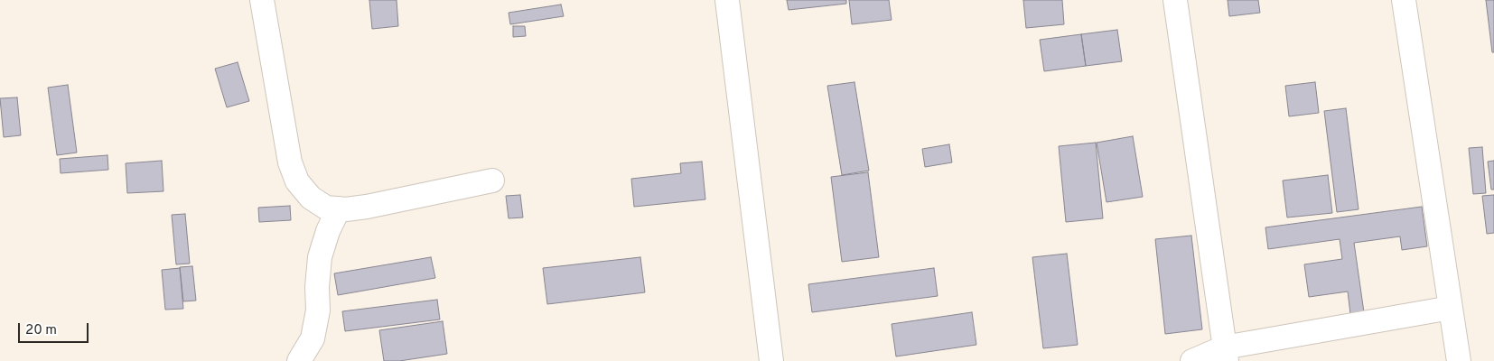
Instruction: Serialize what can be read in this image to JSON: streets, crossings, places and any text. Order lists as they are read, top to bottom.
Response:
{
  "scale_bar": "20 m"
}
